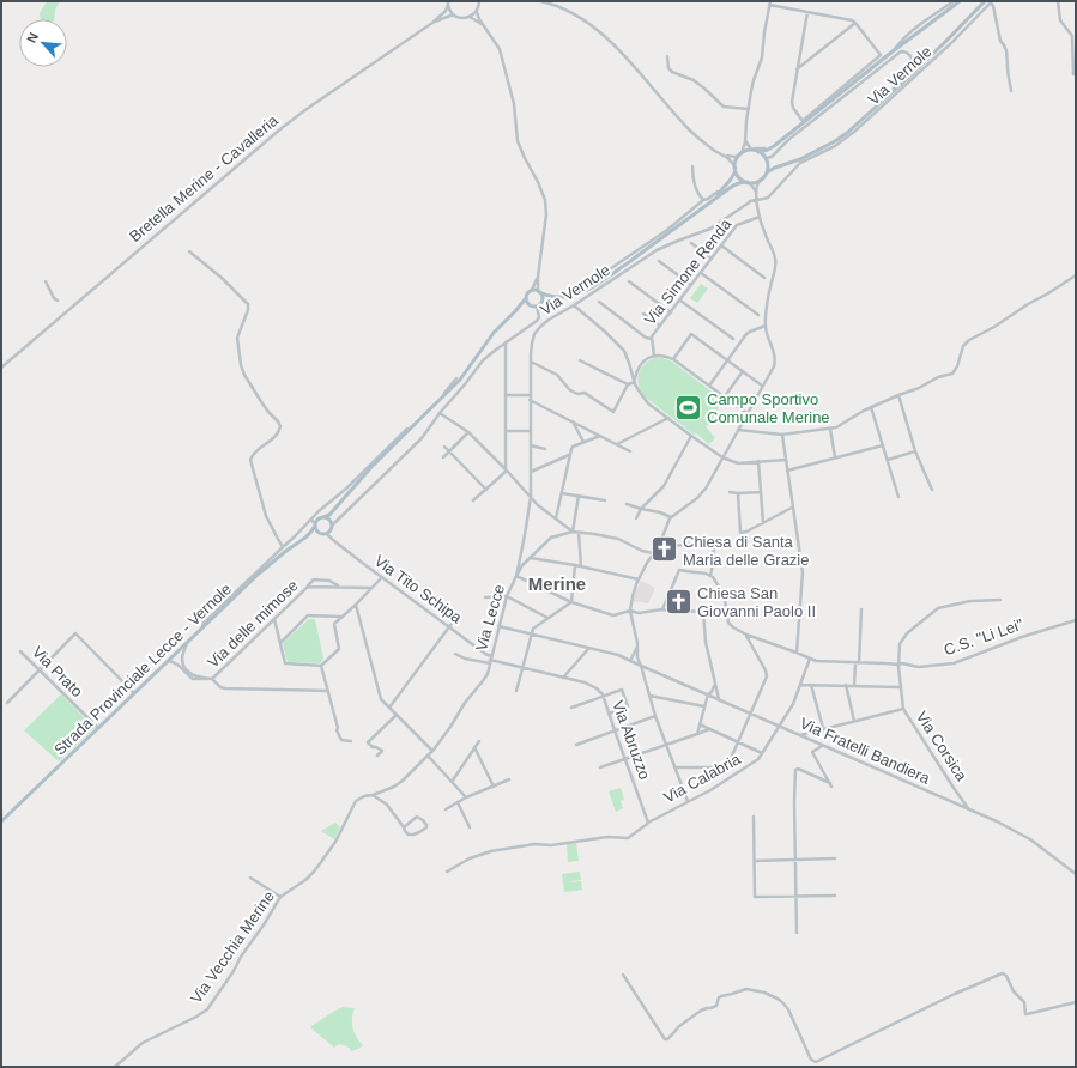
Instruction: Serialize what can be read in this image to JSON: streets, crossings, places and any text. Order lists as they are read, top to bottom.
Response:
{
  "streets": {
    "main road": ["Strada Provinciale Lecce - Vernole"],
    "street": [
      "Via Vernole",
      "Bretella Merine - Cavalleria",
      "Via Simone Renda",
      "Via Tito Schipa",
      "Via Lecce",
      "Via delle mimose",
      "C.S. \"Li Lei\"",
      "Via Prato",
      "Via Abruzzo",
      "Via Corsica",
      "Via Fratelli Bandiera",
      "Via Calabria",
      "Via Vecchia Merine"
    ]
  },
  "crossings": [
    ["Via Vernole", "Via Lecce"],
    ["Via Tito Schipa", "Via Lecce"],
    ["Via Tito Schipa", "Strada Provinciale Lecce - Vernole"],
    ["Via Lecce", "Via Fratelli Bandiera"],
    ["Via Lecce", "Via Vecchia Merine"],
    ["Via delle mimose", "Strada Provinciale Lecce - Vernole"],
    ["C.S. \"Li Lei\"", "Via Corsica"],
    ["C.S. \"Li Lei\"", "Via Calabria"],
    ["Strada Provinciale Lecce - Vernole", "Via Prato"],
    ["Via Abruzzo", "Via Calabria"],
    ["Via Corsica", "Via Fratelli Bandiera"],
    ["Via Fratelli Bandiera", "Via Calabria"]
  ],
  "districts": ["Merine"],
  "places": {
    "sports": ["Campo Sportivo Comunale Merine"],
    "church": ["Chiesa di Santa Maria delle Grazie", "Chiesa San Giovanni Paolo II"]
  },
  "north": "top left"
}
